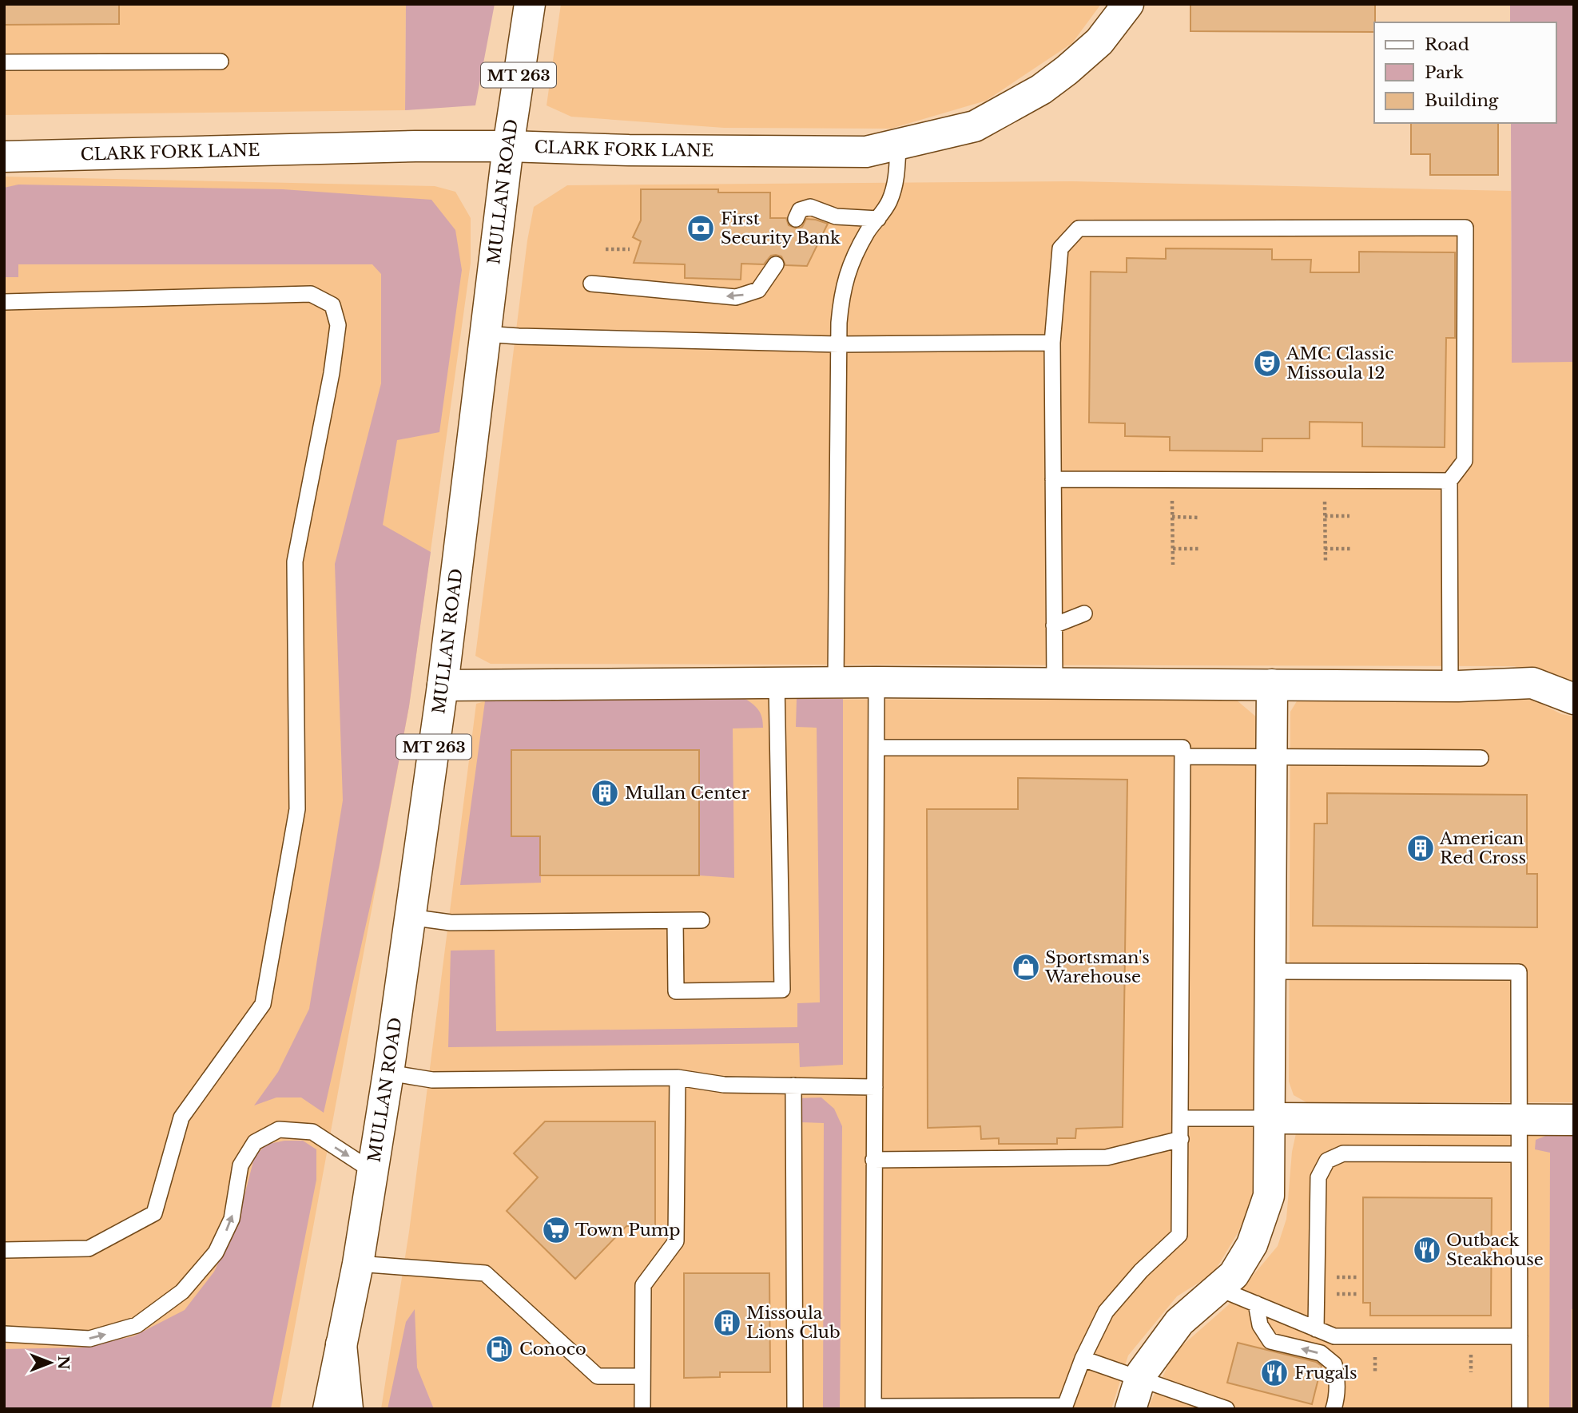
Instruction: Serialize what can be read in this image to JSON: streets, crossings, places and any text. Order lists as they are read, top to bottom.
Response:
{
  "streets": {
    "main road": ["MT 263", "CLARK FORK LANE", "MULLAN ROAD"]
  },
  "crossings": [
    ["CLARK FORK LANE", "MULLAN ROAD"]
  ],
  "places": {
    "bank": ["First Security Bank"],
    "theatre": ["AMC Classic Missoula 12"],
    "building": ["Mullan Center", "American Red Cross", "Missoula Lions Club"],
    "shop": ["Sportsman's Warehouse"],
    "supermarket": ["Town Pump"],
    "restaurant": ["Outback Steakhouse", "Frugals"],
    "fuel station": ["Conoco"]
  },
  "legend": ["Road", "Park", "Building"],
  "north": "right"
}
